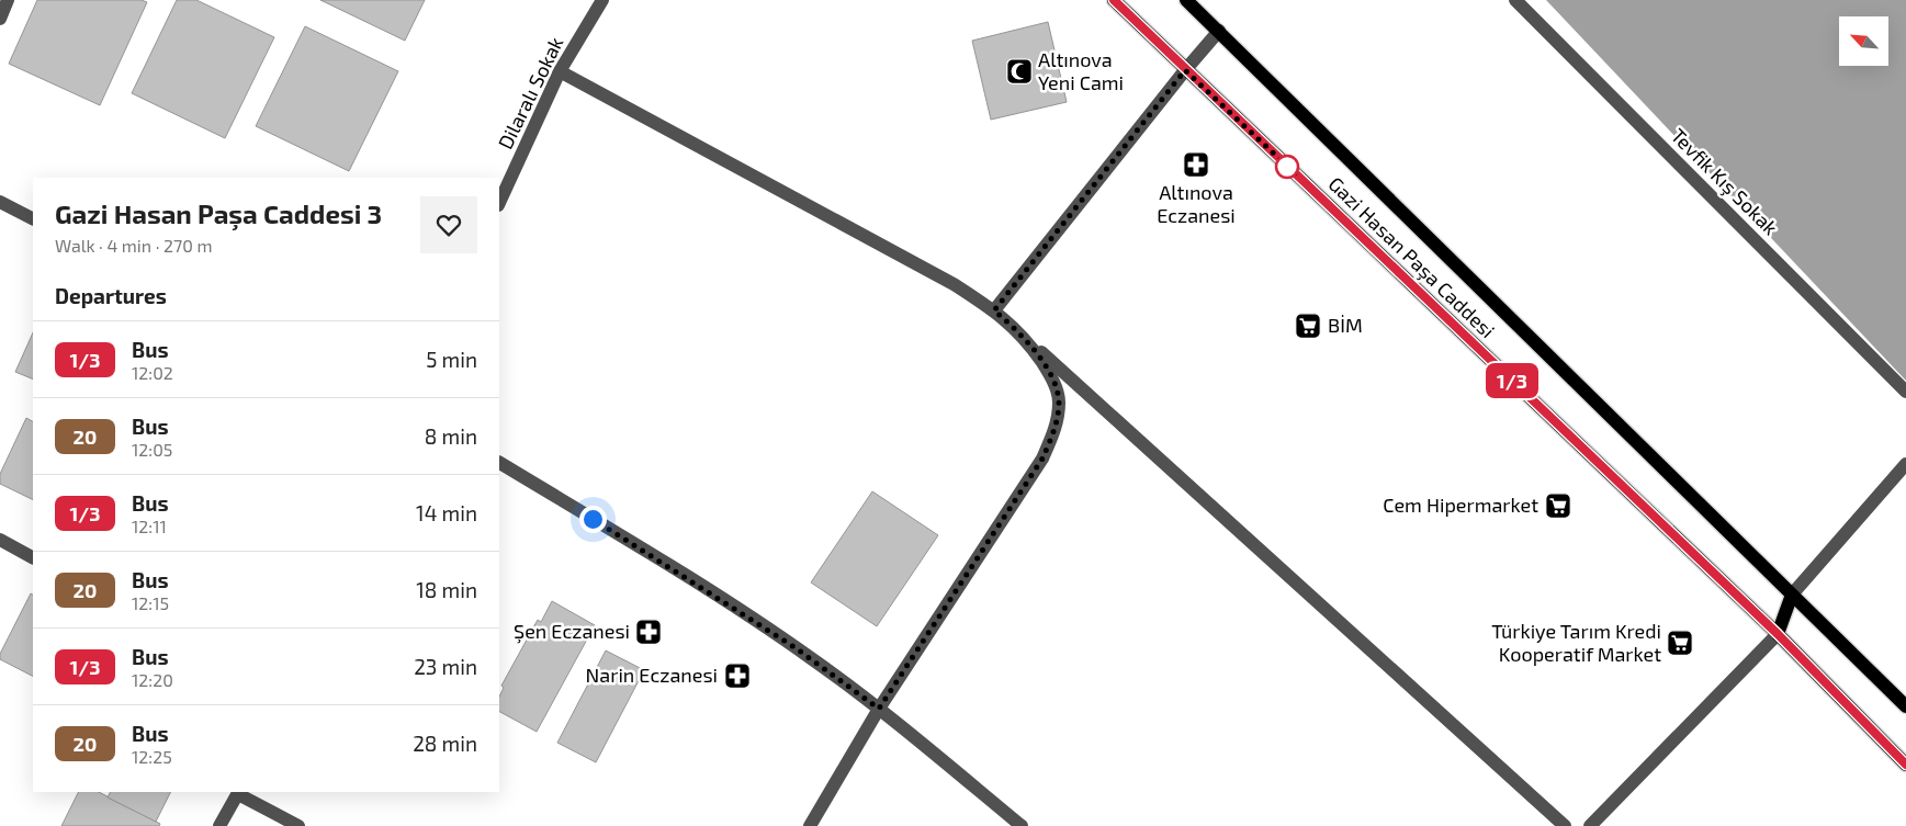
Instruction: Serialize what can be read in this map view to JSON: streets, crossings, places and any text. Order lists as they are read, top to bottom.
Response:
{
  "streets": {
    "main road": ["Gazi Hasan Paşa Caddesi"],
    "street": ["Dilaralı Sokak", "Tevfik Kış Sokak"]
  },
  "places": {
    "mosque": ["Altınova Yeni Cami"],
    "pharmacy": ["Altınova Eczanesi", "Şen Eczanesi", "Narin Eczanesi"],
    "supermarket": ["BİM", "Cem Hipermarket", "Türkiye Tarım Kredi Kooperatif Market"]
  },
  "lines": ["bus line 1/3"],
  "north": "top left",
  "page": {
    "on_map": "1/3",
    "heading": [
      ["Gazi Hasan Paşa Caddesi 3", "Walk · 4 min · 270 m"],
      "Departures"
    ],
    "list": [
      {
        "mark": "1/3",
        "name": "Bus",
        "note": "12:02",
        "value": "5 min"
      },
      {
        "mark": "20",
        "name": "Bus",
        "note": "12:05",
        "value": "8 min"
      },
      {
        "mark": "1/3",
        "name": "Bus",
        "note": "12:11",
        "value": "14 min"
      },
      {
        "mark": "20",
        "name": "Bus",
        "note": "12:15",
        "value": "18 min"
      },
      {
        "mark": "1/3",
        "name": "Bus",
        "note": "12:20",
        "value": "23 min"
      },
      {
        "mark": "20",
        "name": "Bus",
        "note": "12:25",
        "value": "28 min"
      }
    ]
  }
}
